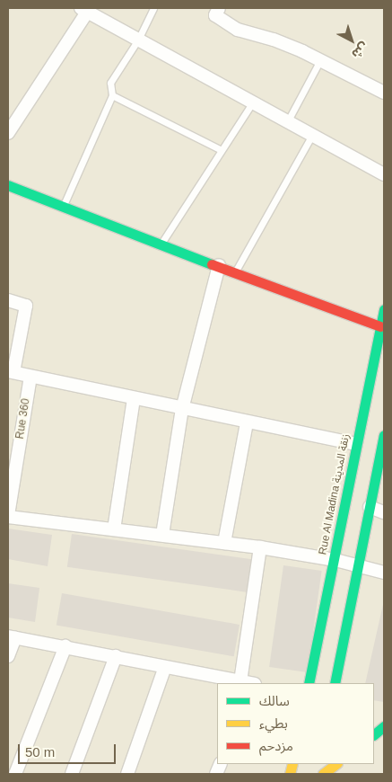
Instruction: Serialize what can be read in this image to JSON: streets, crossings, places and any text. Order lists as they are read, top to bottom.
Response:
{
  "streets": {
    "main road": ["Rue Al Madina زنقة المدينة"],
    "street": ["Rue 360"]
  },
  "legend": ["سالك", "بطيء", "مزدحم"],
  "scale_bar": "50 m",
  "north": "bottom right"
}
